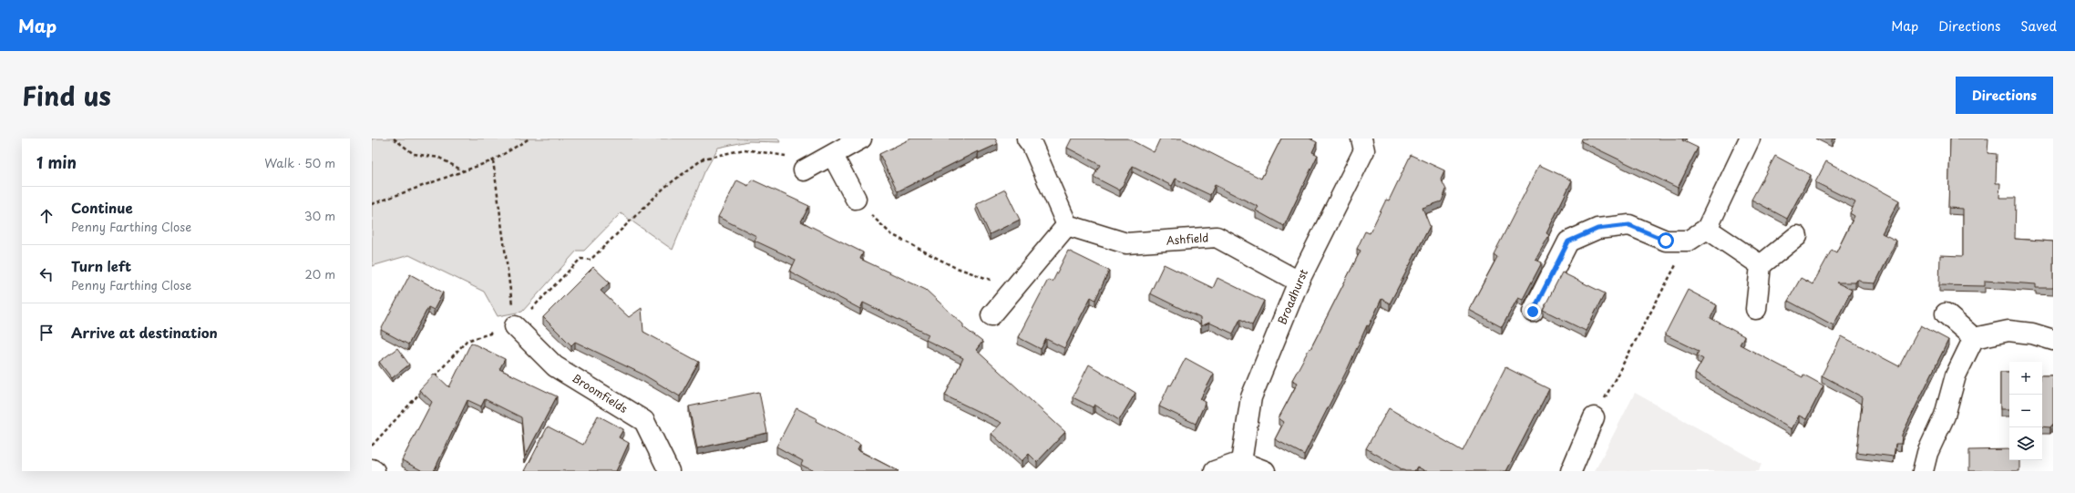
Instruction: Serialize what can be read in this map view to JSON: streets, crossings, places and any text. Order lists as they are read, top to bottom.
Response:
{
  "streets": {
    "street": ["Ashfield", "Broadhurst", "Broomfields"]
  },
  "crossings": [
    ["Ashfield", "Broadhurst"]
  ],
  "page": {
    "header": "Map",
    "nav": ["Map", "Directions", "Saved"],
    "title": "Find us",
    "buttons": "Directions",
    "heading": ["1 min", "Walk · 50 m"],
    "list": [
      ["Continue", "Penny Farthing Close", "30 m"],
      ["Turn left", "Penny Farthing Close", "20 m"],
      "Arrive at destination"
    ],
    "map_buttons": ["+", "−"]
  }
}
